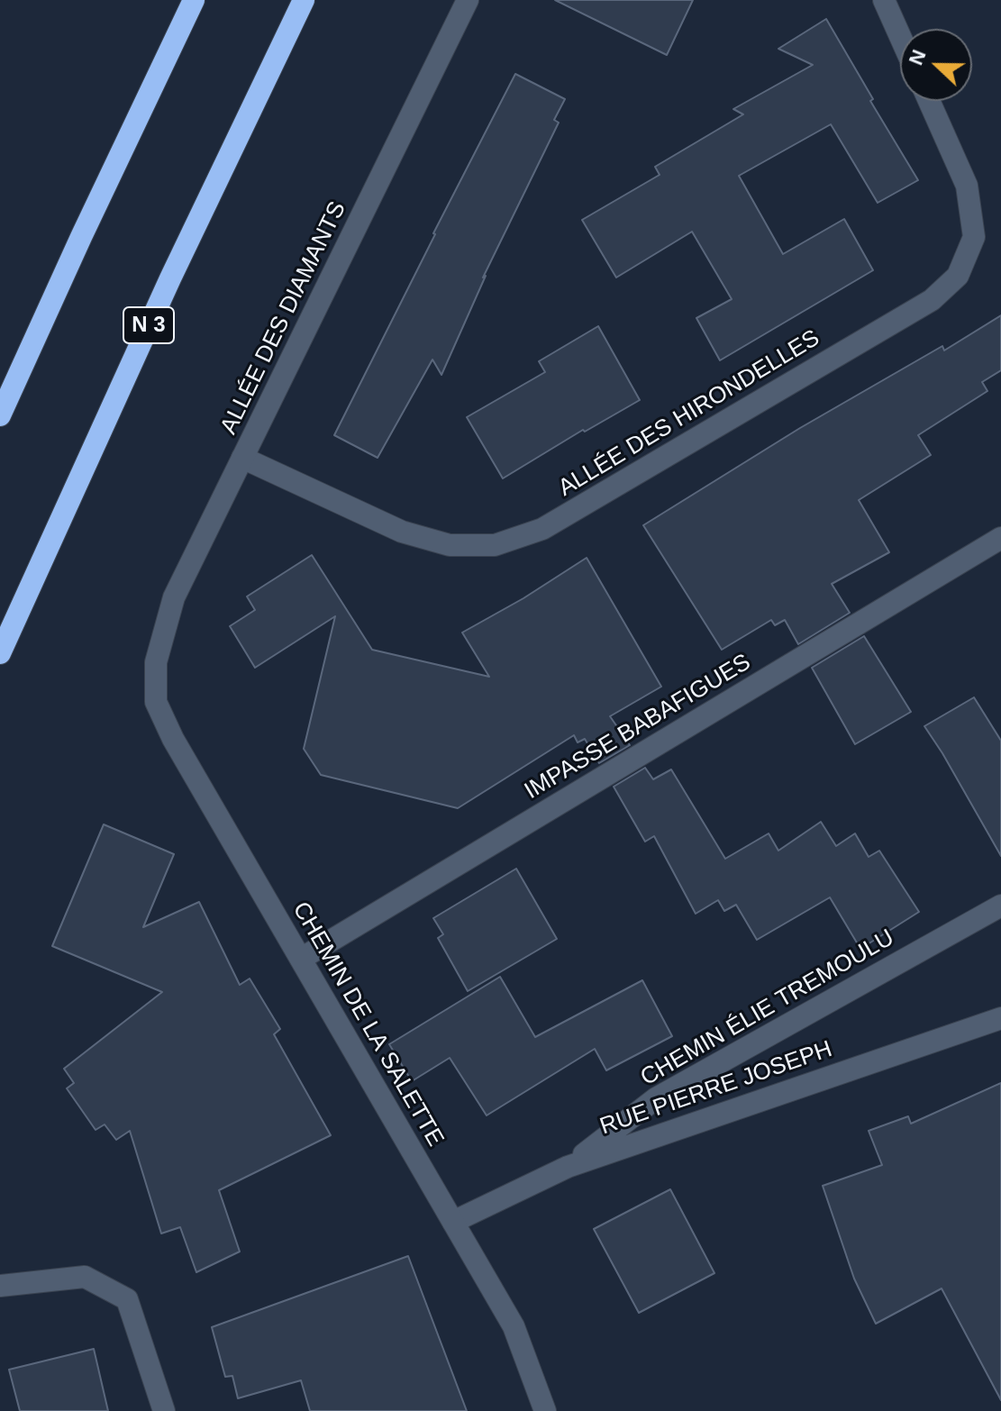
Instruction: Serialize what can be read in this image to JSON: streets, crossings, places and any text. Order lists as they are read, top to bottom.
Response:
{
  "streets": {
    "highway": ["N 3"],
    "street": [
      "ALLÉE DES DIAMANTS",
      "ALLÉE DES HIRONDELLES",
      "IMPASSE BABAFIGUES",
      "CHEMIN ÉLIE TREMOULU",
      "CHEMIN DE LA SALETTE",
      "RUE PIERRE JOSEPH"
    ]
  },
  "crossings": [
    ["ALLÉE DES DIAMANTS", "ALLÉE DES HIRONDELLES"],
    ["ALLÉE DES DIAMANTS", "CHEMIN DE LA SALETTE"],
    ["IMPASSE BABAFIGUES", "CHEMIN DE LA SALETTE"],
    ["CHEMIN ÉLIE TREMOULU", "RUE PIERRE JOSEPH"],
    ["CHEMIN DE LA SALETTE", "RUE PIERRE JOSEPH"]
  ],
  "north": "left"
}
